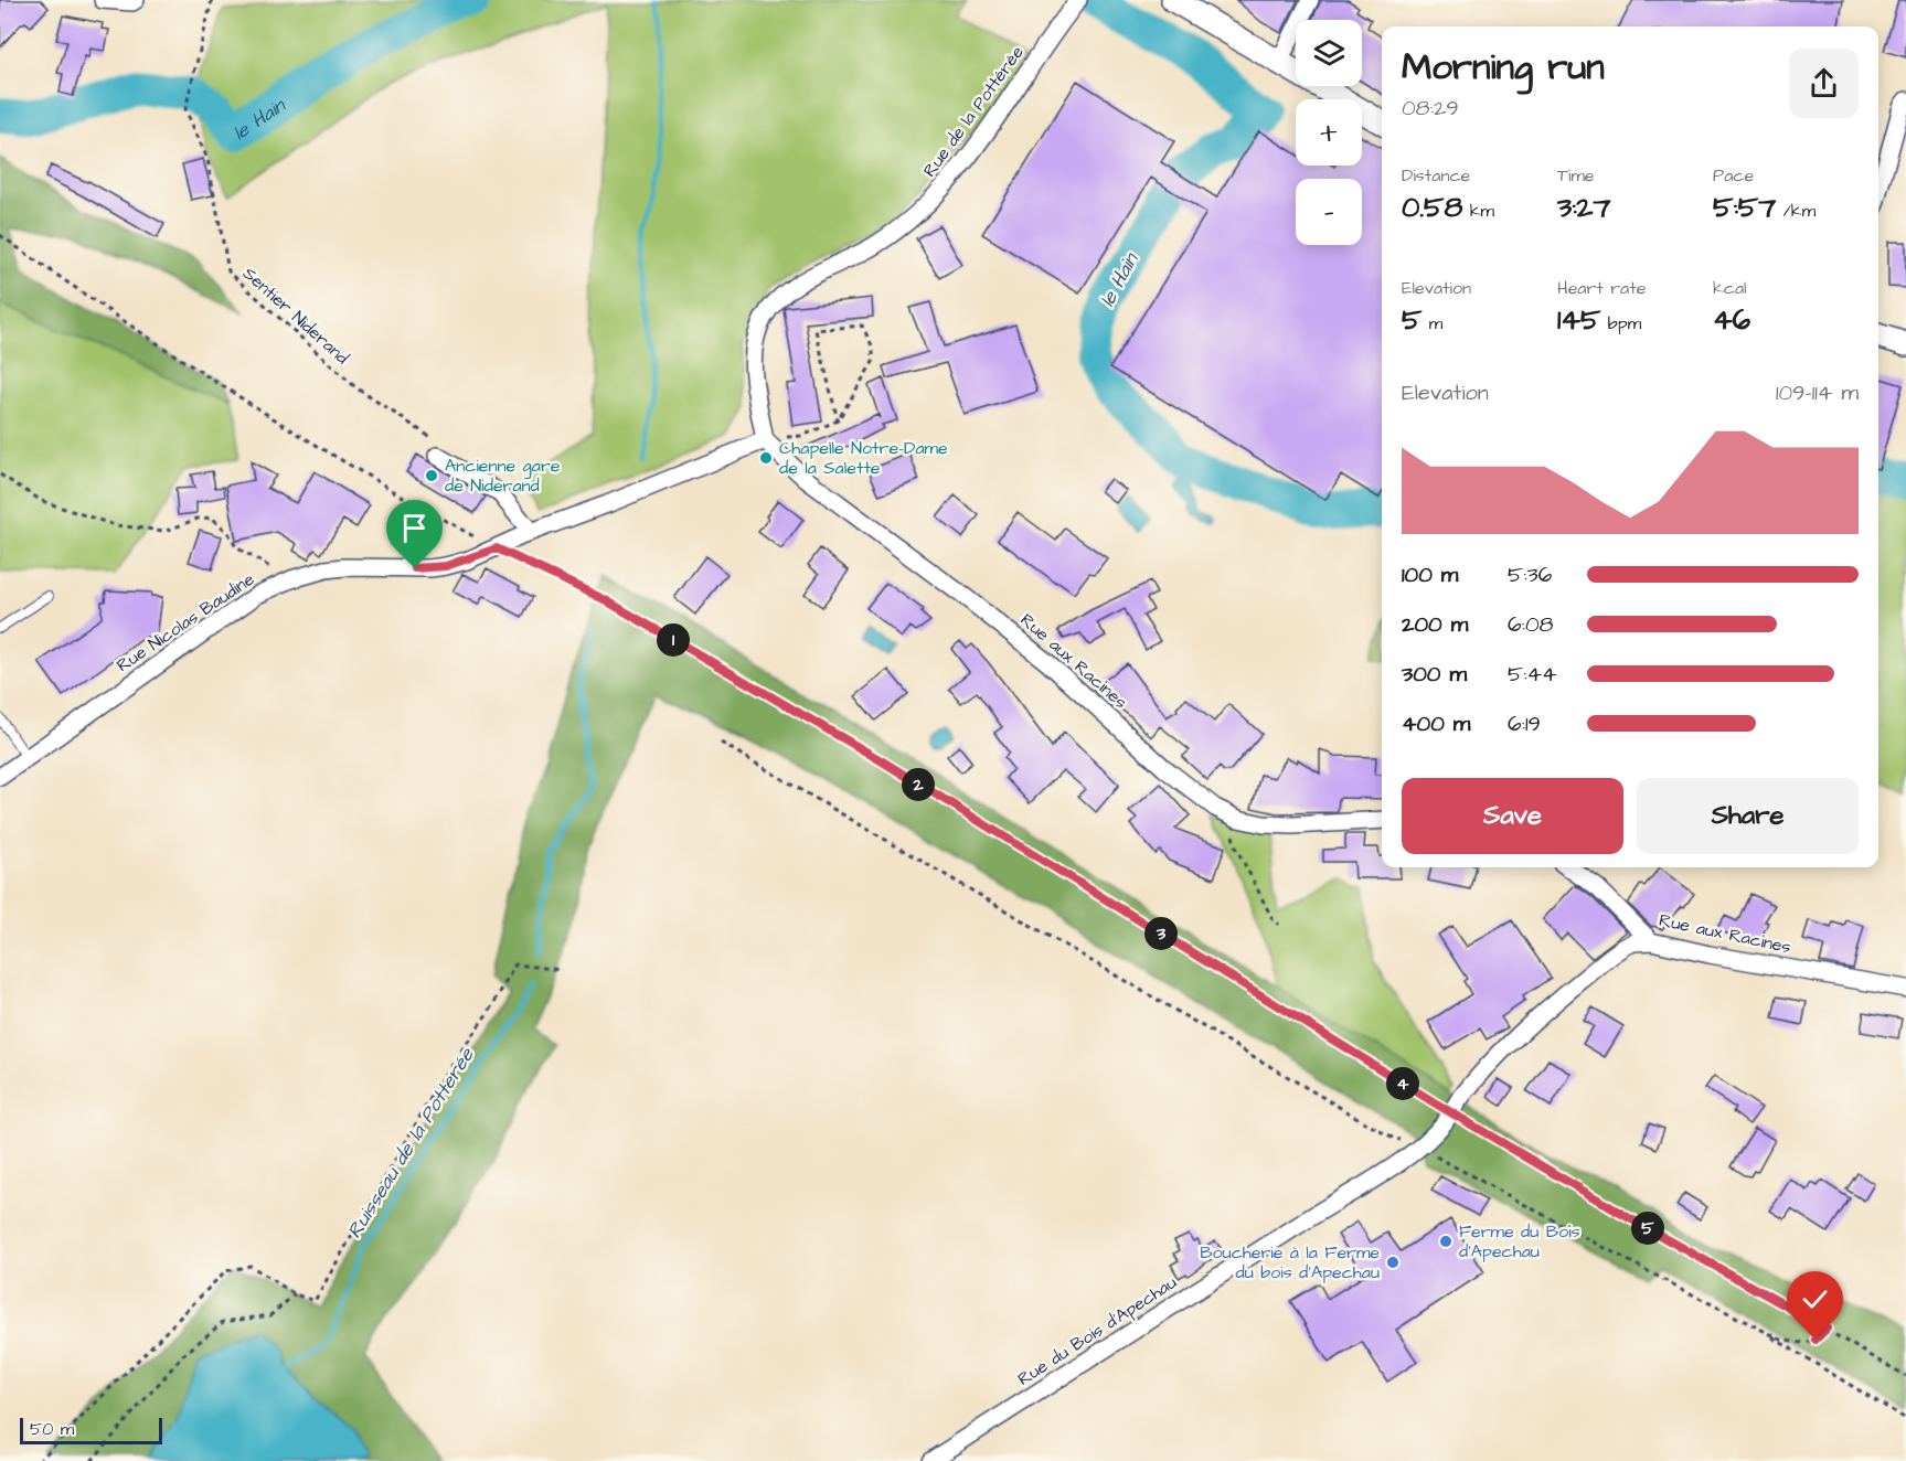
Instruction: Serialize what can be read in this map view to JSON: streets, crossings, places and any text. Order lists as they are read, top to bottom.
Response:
{
  "streets": {
    "street": [
      "Rue de la Pottérée",
      "Rue Nicolas Baudine",
      "Rue aux Racines",
      "Rue du Bois d'Apechau"
    ],
    "path": ["Sentier Niderand"]
  },
  "crossings": [
    ["Rue de la Pottérée", "Rue Nicolas Baudine"],
    ["Rue de la Pottérée", "Rue aux Racines"],
    ["Rue Nicolas Baudine", "Rue aux Racines"],
    ["Rue aux Racines", "Rue du Bois d'Apechau"]
  ],
  "water": ["le Hain", "Ruisseau de la Potterée"],
  "places": [
    "Chapelle Notre-Dame de la Salette",
    "Ancienne gare de Niderand",
    "Ferme du Bois d'Apechau",
    "Boucherie à la Ferme du bois d'Apechau"
  ],
  "scale_bar": "50 m",
  "page": {
    "map_buttons": ["+", "−"],
    "heading": ["Morning run", "08:29"],
    "stats": [
      ["Distance", "0.58 km"],
      ["Time", "3:27"],
      ["Pace", "5:57 /km"],
      ["Elevation", "5 m"],
      ["Heart rate", "145 bpm"],
      ["kcal", "46"]
    ],
    "chart": ["Elevation", "109–114 m"],
    "list": [
      {
        "name": "100 m",
        "note": "5:36"
      },
      {
        "name": "200 m",
        "note": "6:08"
      },
      {
        "name": "300 m",
        "note": "5:44"
      },
      {
        "name": "400 m",
        "note": "6:19"
      }
    ],
    "pins": [
      "1",
      "2",
      "3",
      "4",
      "5"
    ],
    "buttons": ["Save", "Share"],
    "scale": "50 m"
  }
}
